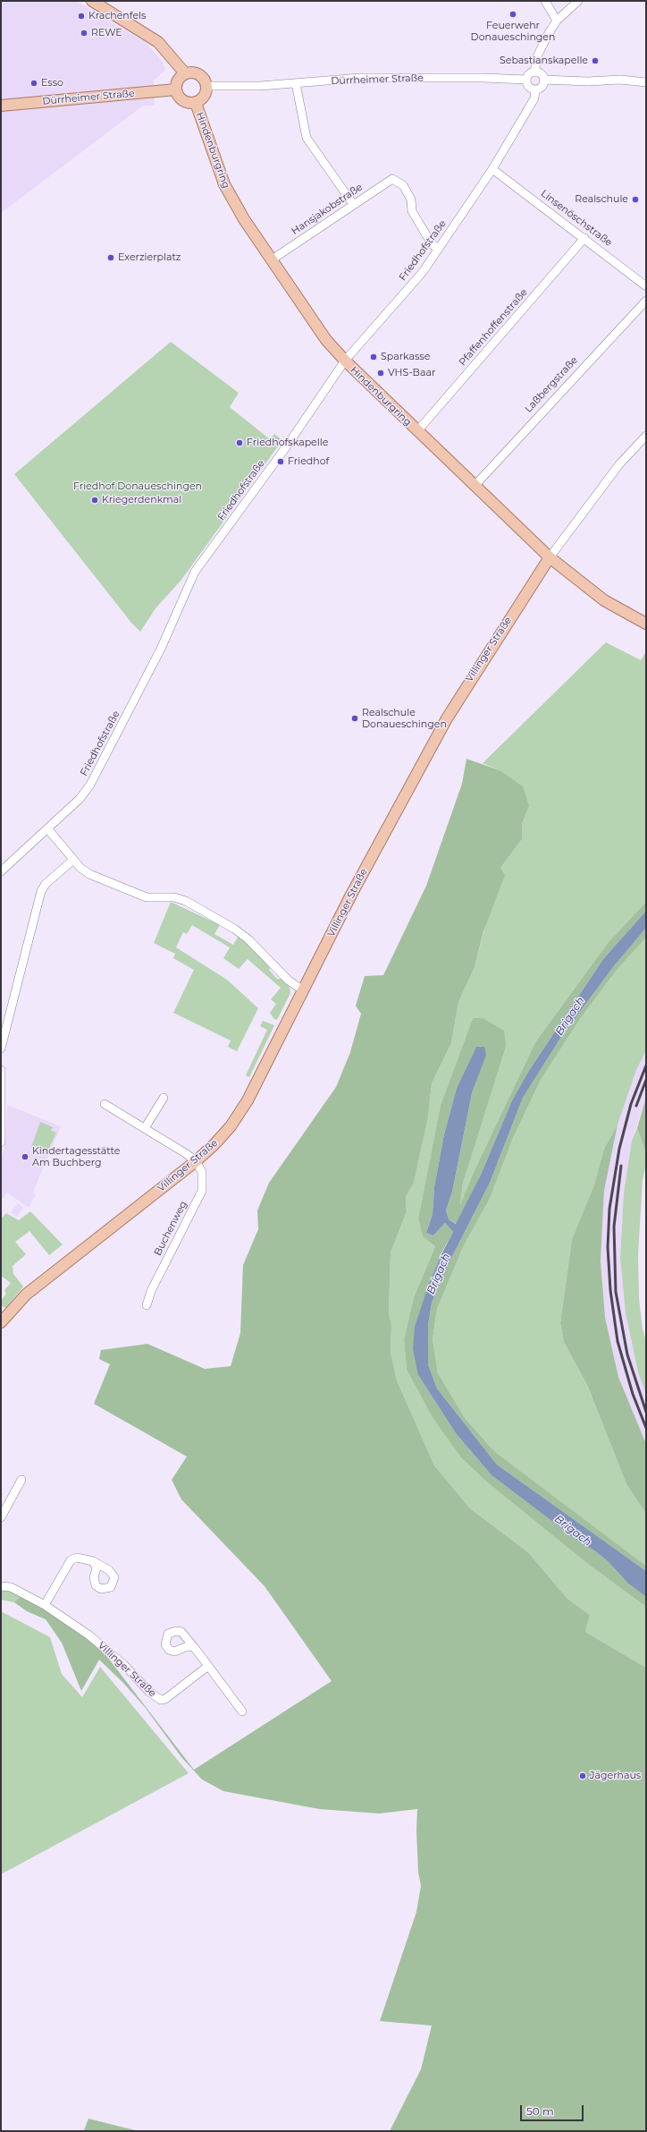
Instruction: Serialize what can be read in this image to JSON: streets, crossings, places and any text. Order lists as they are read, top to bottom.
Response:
{
  "streets": {
    "main road": ["Dürrheimer Straße", "Hindenburgring", "Villinger Straße"],
    "street": [
      "Hansjakobstraße",
      "Linsenöschstraße",
      "Friedhofstraße",
      "Pfaffenhoffenstraße",
      "Laßbergstraße",
      "Buchenweg"
    ]
  },
  "crossings": [
    ["Dürrheimer Straße", "Hindenburgring"],
    ["Dürrheimer Straße", "Friedhofstraße"],
    ["Hindenburgring", "Hansjakobstraße"],
    ["Hindenburgring", "Friedhofstraße"],
    ["Hindenburgring", "Pfaffenhoffenstraße"],
    ["Hindenburgring", "Laßbergstraße"],
    ["Hindenburgring", "Villinger Straße"],
    ["Hansjakobstraße", "Friedhofstraße"],
    ["Linsenöschstraße", "Friedhofstraße"],
    ["Linsenöschstraße", "Pfaffenhoffenstraße"],
    ["Villinger Straße", "Buchenweg"]
  ],
  "water": ["Brigach"],
  "parks": ["Friedhof Donaueschingen"],
  "places": [
    "Feuerwehr Donaueschingen",
    "Krachenfels",
    "REWE",
    "Sebastianskapelle",
    "Esso",
    "Realschule",
    "Exerzierplatz",
    "Sparkasse",
    "VHS-Baar",
    "Friedhofskapelle",
    "Friedhof",
    "Kriegerdenkmal",
    "Realschule Donaueschingen",
    "Kindertagesstätte Am Buchberg",
    "Jägerhaus"
  ],
  "scale_bar": "50 m"
}
